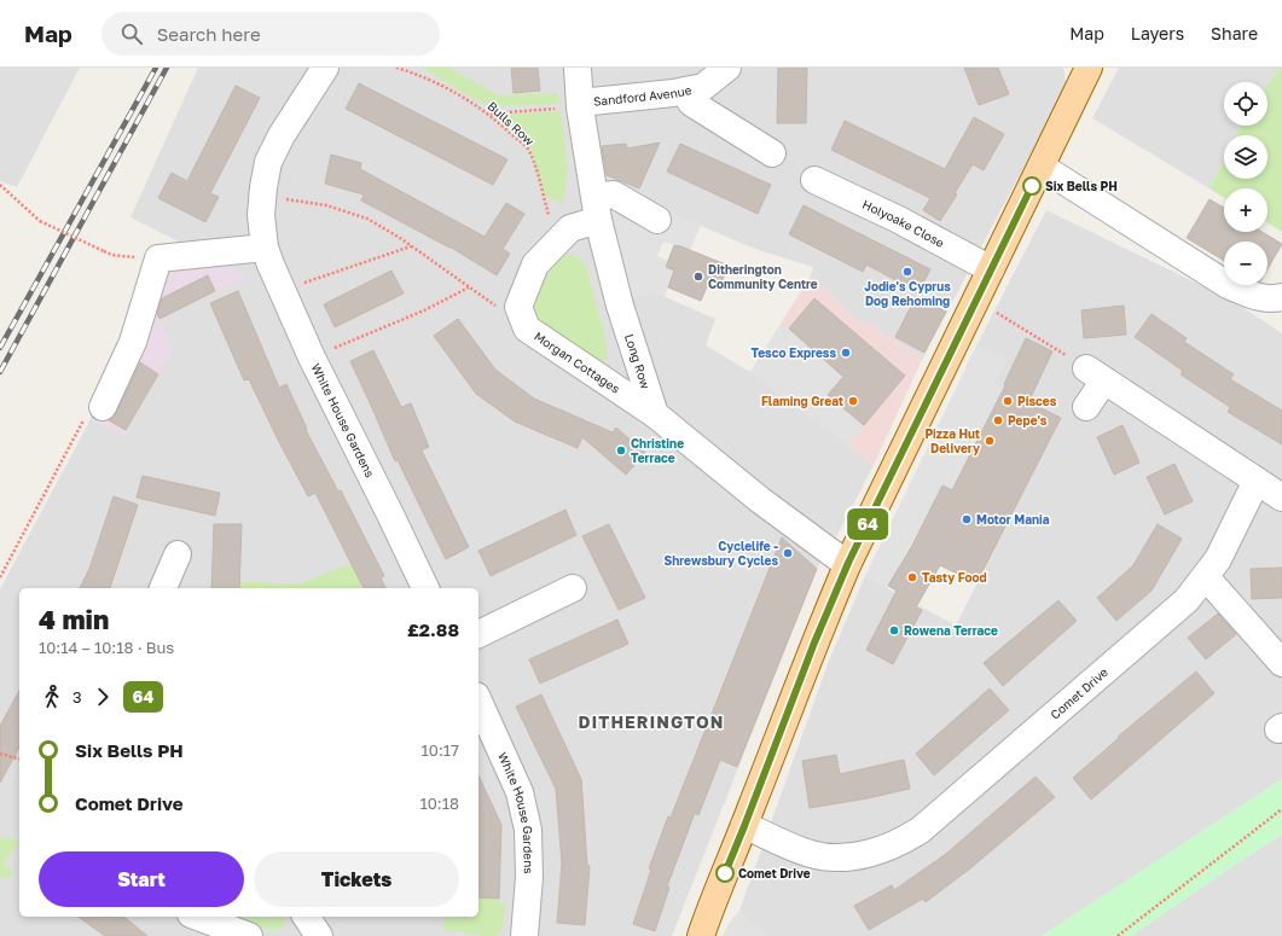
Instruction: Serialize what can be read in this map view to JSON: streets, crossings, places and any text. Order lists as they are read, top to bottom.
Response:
{
  "streets": {
    "street": [
      "Sandford Avenue",
      "Holyoake Close",
      "Long Row",
      "Morgan Cottages",
      "White House Gardens",
      "Comet Drive"
    ],
    "path": ["Bulls Row"]
  },
  "crossings": [
    ["Sandford Avenue", "Long Row"],
    ["Long Row", "Morgan Cottages"]
  ],
  "districts": ["DITHERINGTON"],
  "places": [
    "Six Bells PH",
    "Jodie's Cyprus Dog Rehoming",
    "Ditherington Community Centre",
    "Tesco Express",
    "Flaming Great",
    "Pisces",
    "Pepe's",
    "Pizza Hut Delivery",
    "Christine Terrace",
    "Motor Mania",
    "Cyclelife - Shrewsbury Cycles",
    "Tasty Food",
    "Rowena Terrace",
    "Comet Drive"
  ],
  "lines": ["bus line 64"],
  "page": {
    "header": "Map",
    "search": "Search here",
    "nav": ["Map", "Layers", "Share"],
    "on_map": "64",
    "map_buttons": ["+", "−"],
    "heading": ["4 min", "10:14 – 10:18 · Bus", "£2.88"],
    "legs": ["3", "64"],
    "list": [
      {
        "name": "Six Bells PH",
        "value": "10:17"
      },
      {
        "name": "Comet Drive",
        "value": "10:18"
      }
    ],
    "buttons": ["Start", "Tickets"]
  }
}
